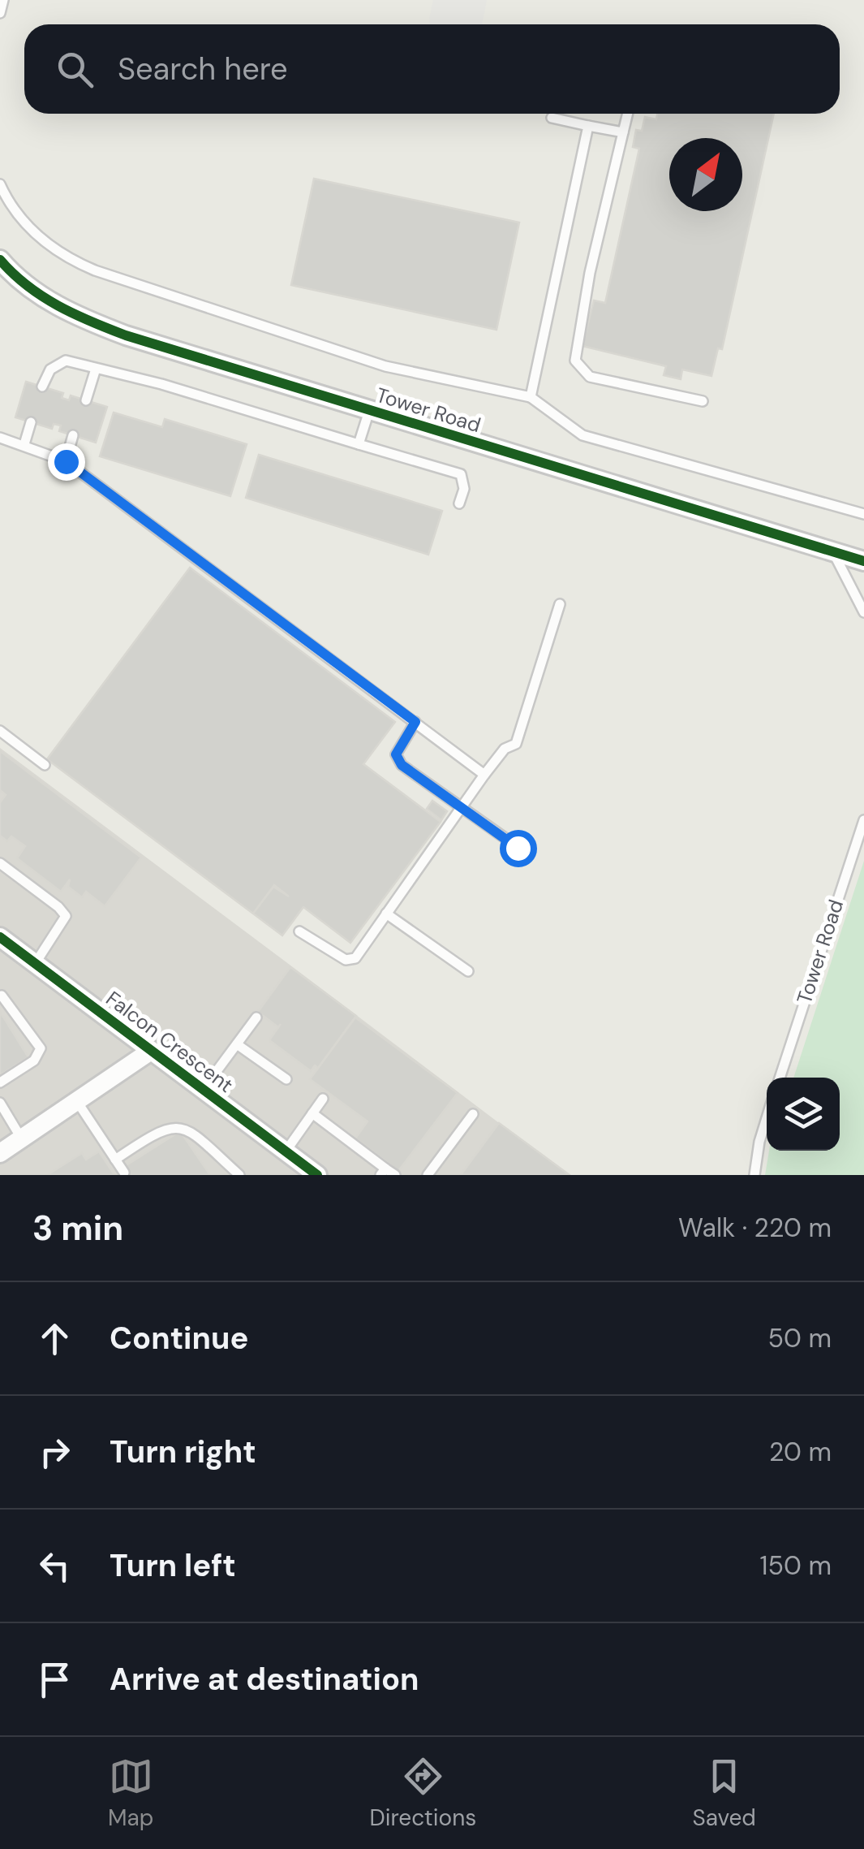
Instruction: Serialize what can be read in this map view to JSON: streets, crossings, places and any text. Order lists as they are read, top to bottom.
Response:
{
  "streets": {
    "street": ["Tower Road", "Falcon Crescent"]
  },
  "north": "top right",
  "page": {
    "search": "Search here",
    "heading": ["3 min", "Walk · 220 m"],
    "list": [
      ["Continue", "50 m"],
      ["Turn right", "20 m"],
      ["Turn left", "150 m"],
      "Arrive at destination"
    ],
    "nav": ["Map", "Directions", "Saved"]
  }
}
